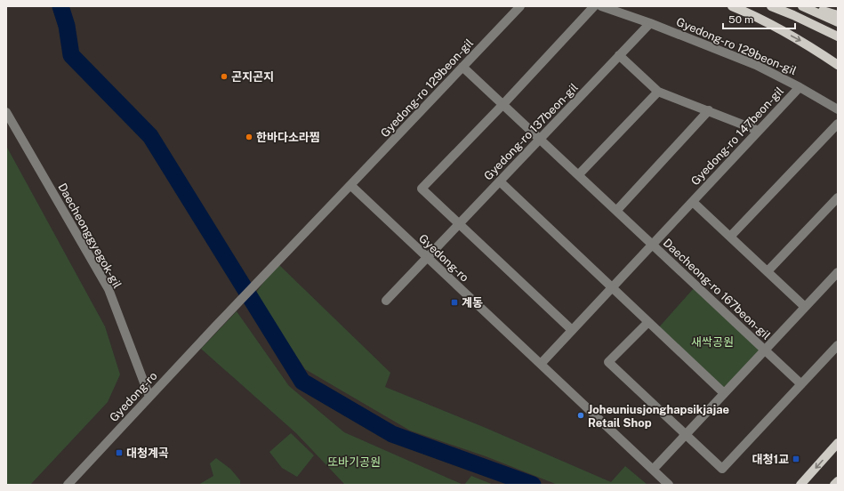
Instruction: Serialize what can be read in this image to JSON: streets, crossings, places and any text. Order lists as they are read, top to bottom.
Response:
{
  "streets": {
    "street": [
      "Gyedong-ro 129beon-gil",
      "Gyedong-ro 137beon-gil",
      "Gyedong-ro 147beon-gil",
      "Daecheonggyegok-gil",
      "Gyedong-ro",
      "Daecheong-ro 167beon-gil"
    ]
  },
  "crossings": [
    ["Gyedong-ro 129beon-gil", "Gyedong-ro 137beon-gil"],
    ["Gyedong-ro 129beon-gil", "Gyedong-ro 147beon-gil"],
    ["Gyedong-ro 129beon-gil", "Gyedong-ro"],
    ["Gyedong-ro 129beon-gil", "Daecheong-ro 167beon-gil"],
    ["Gyedong-ro 137beon-gil", "Gyedong-ro"],
    ["Gyedong-ro 137beon-gil", "Daecheong-ro 167beon-gil"],
    ["Gyedong-ro 147beon-gil", "Gyedong-ro"],
    ["Gyedong-ro 147beon-gil", "Daecheong-ro 167beon-gil"],
    ["Daecheonggyegok-gil", "Gyedong-ro"]
  ],
  "parks": ["새싹공원", "또바기공원"],
  "places": {
    "other": ["곤지곤지", "한바다소라찜", "Joheuniusjonghapsikjajae Retail Shop"],
    "transit": ["계동", "대청계곡", "대청1교"]
  },
  "scale_bar": "50 m"
}
